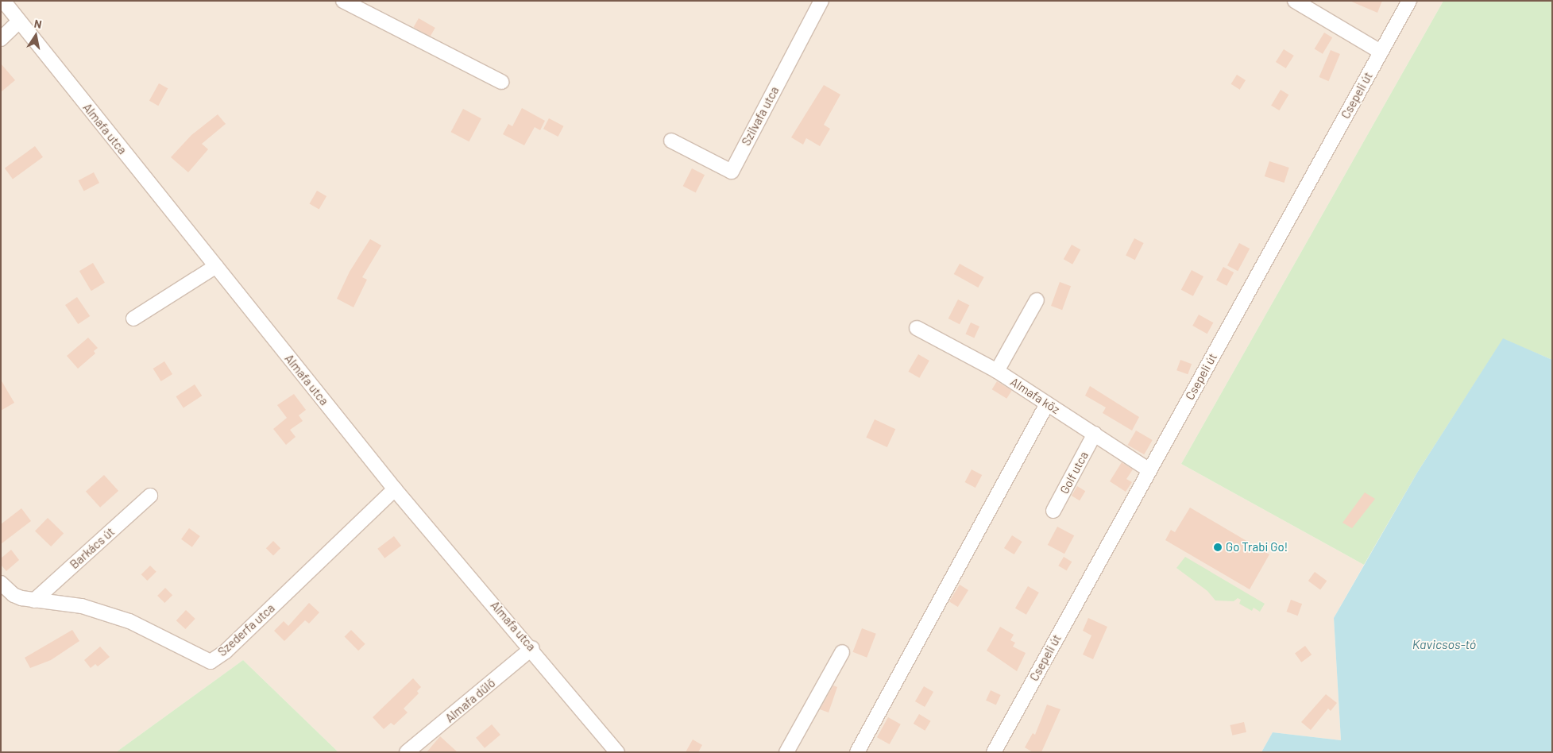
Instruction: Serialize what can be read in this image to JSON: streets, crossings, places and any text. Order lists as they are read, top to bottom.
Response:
{
  "streets": {
    "street": [
      "Csepeli út",
      "Szilvafa utca",
      "Almafa utca",
      "Almafa köz",
      "Golf utca",
      "Barkács út",
      "Szederfa utca",
      "Almafa dűlő"
    ]
  },
  "crossings": [
    ["Csepeli út", "Almafa köz"],
    ["Almafa utca", "Szederfa utca"],
    ["Almafa utca", "Almafa dűlő"],
    ["Almafa köz", "Golf utca"],
    ["Barkács út", "Szederfa utca"]
  ],
  "water": ["Kavicsos-tó"],
  "places": ["Go Trabi Go!"],
  "north": "top"
}
